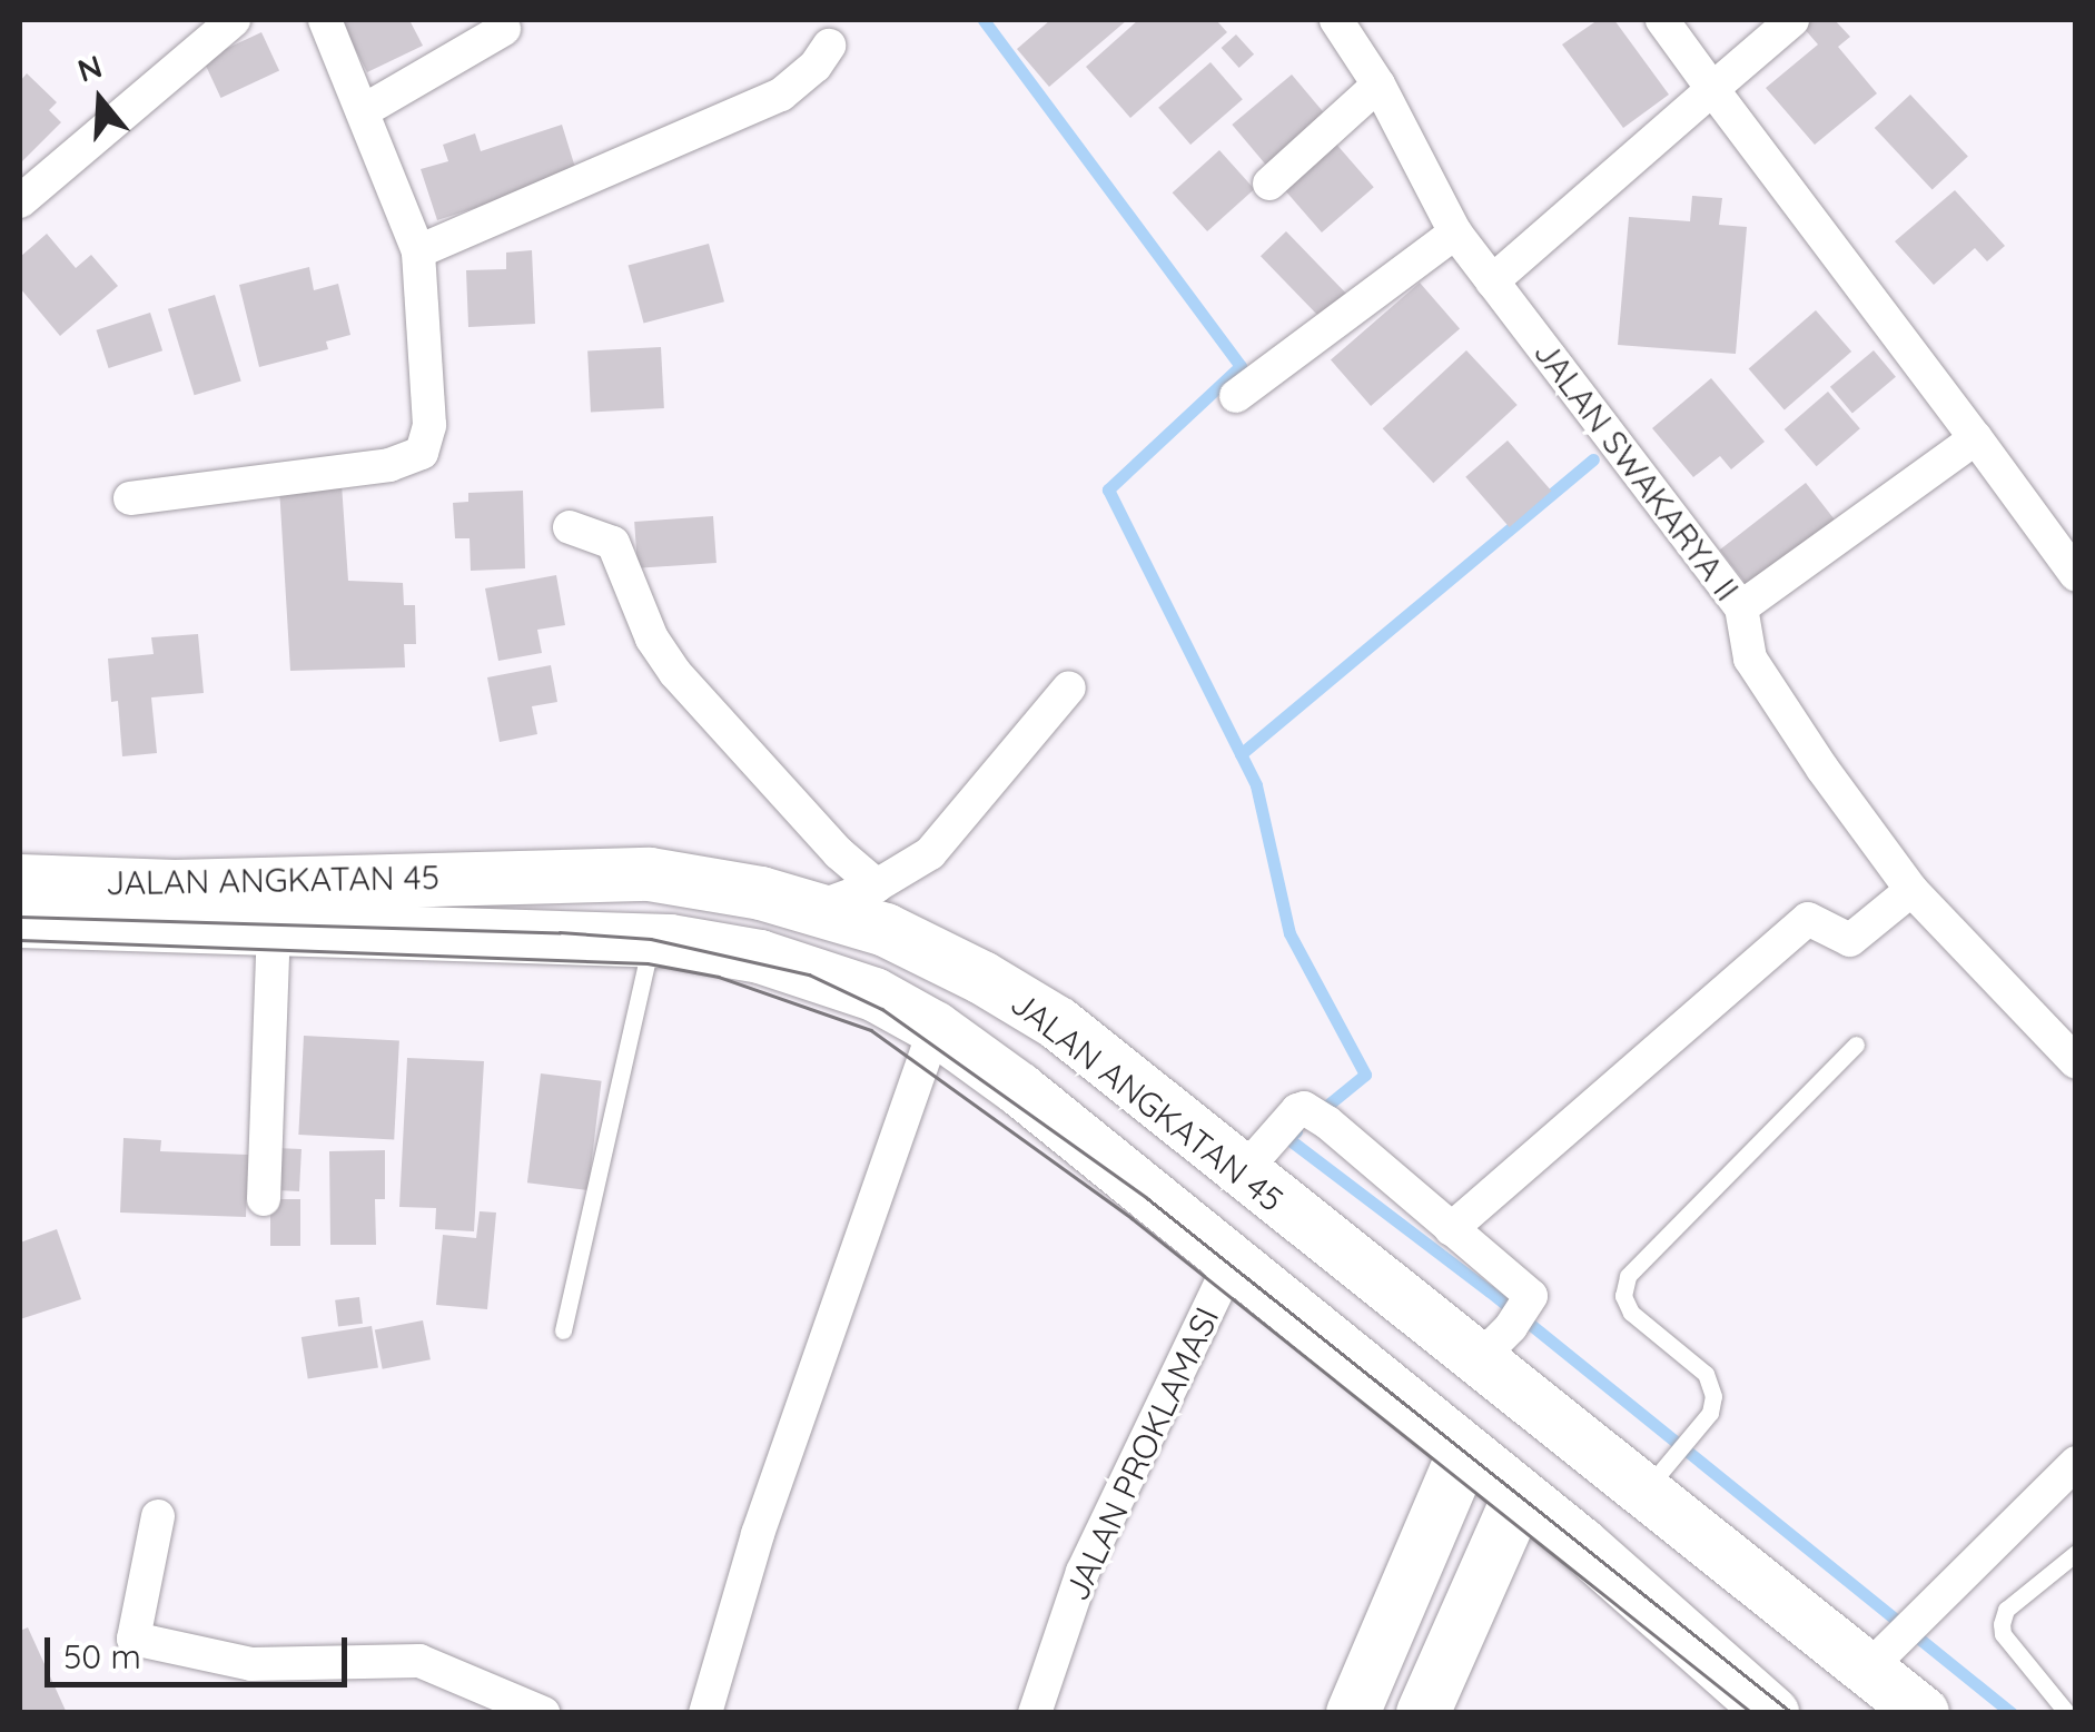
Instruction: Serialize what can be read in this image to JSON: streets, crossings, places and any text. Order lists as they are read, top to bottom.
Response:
{
  "streets": {
    "main road": ["JALAN ANGKATAN 45"],
    "street": ["JALAN SWAKARYA II", "JALAN PROKLAMASI"]
  },
  "crossings": [
    ["JALAN ANGKATAN 45", "JALAN PROKLAMASI"]
  ],
  "scale_bar": "50 m",
  "north": "top"
}
